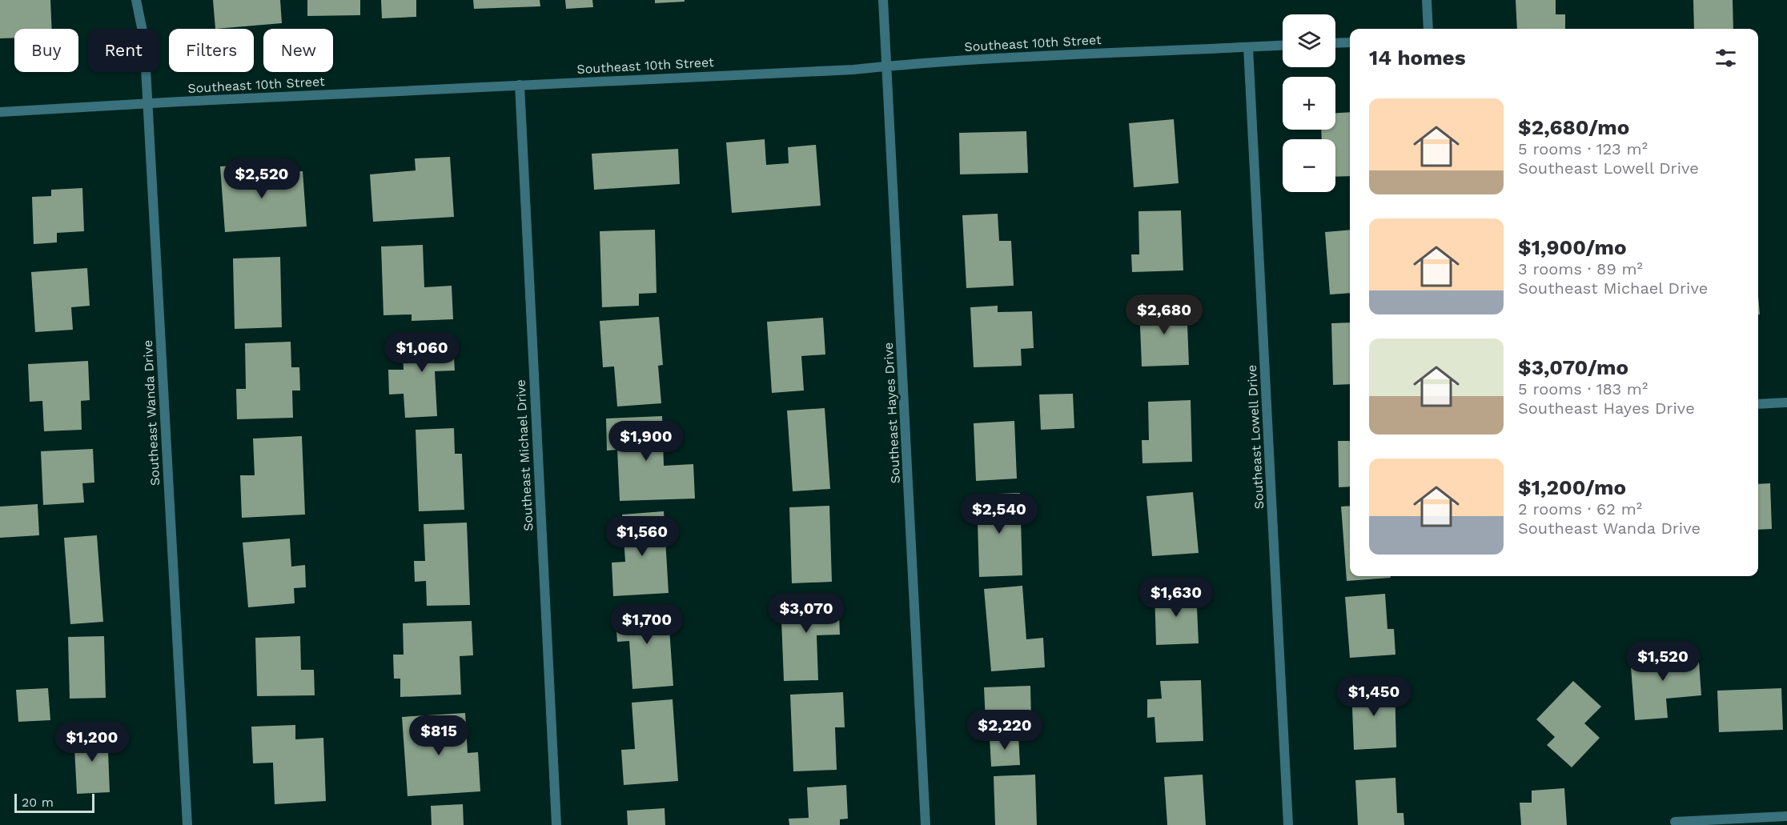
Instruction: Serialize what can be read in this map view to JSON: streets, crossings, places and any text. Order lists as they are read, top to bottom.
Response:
{
  "streets": {
    "street": [
      "Southeast 10th Street",
      "Southeast Wanda Drive",
      "Southeast Hayes Drive",
      "Southeast Lowell Drive",
      "Southeast Michael Drive"
    ]
  },
  "crossings": [
    ["Southeast 10th Street", "Southeast Wanda Drive"],
    ["Southeast 10th Street", "Southeast Hayes Drive"],
    ["Southeast 10th Street", "Southeast Lowell Drive"],
    ["Southeast 10th Street", "Southeast Michael Drive"]
  ],
  "scale_bar": "20 m",
  "page": {
    "map_buttons": ["+", "−"],
    "chip": [
      "Buy",
      "Rent",
      "Filters",
      "New"
    ],
    "heading": "14 homes",
    "list": [
      {
        "name": "$2,680/mo",
        "note": "5 rooms · 123 m² · Southeast Lowell Drive"
      },
      {
        "name": "$1,900/mo",
        "note": "3 rooms · 89 m² · Southeast Michael Drive"
      },
      {
        "name": "$3,070/mo",
        "note": "5 rooms · 183 m² · Southeast Hayes Drive"
      },
      {
        "name": "$1,200/mo",
        "note": "2 rooms · 62 m² · Southeast Wanda Drive"
      }
    ],
    "price": [
      "$2,520",
      "$2,680",
      "$1,060",
      "$1,900",
      "$2,540",
      "$1,560",
      "$1,630",
      "$3,070",
      "$1,700",
      "$1,520",
      "$1,450",
      "$2,220",
      "$815",
      "$1,200"
    ],
    "scale": "20 m"
  }
}
